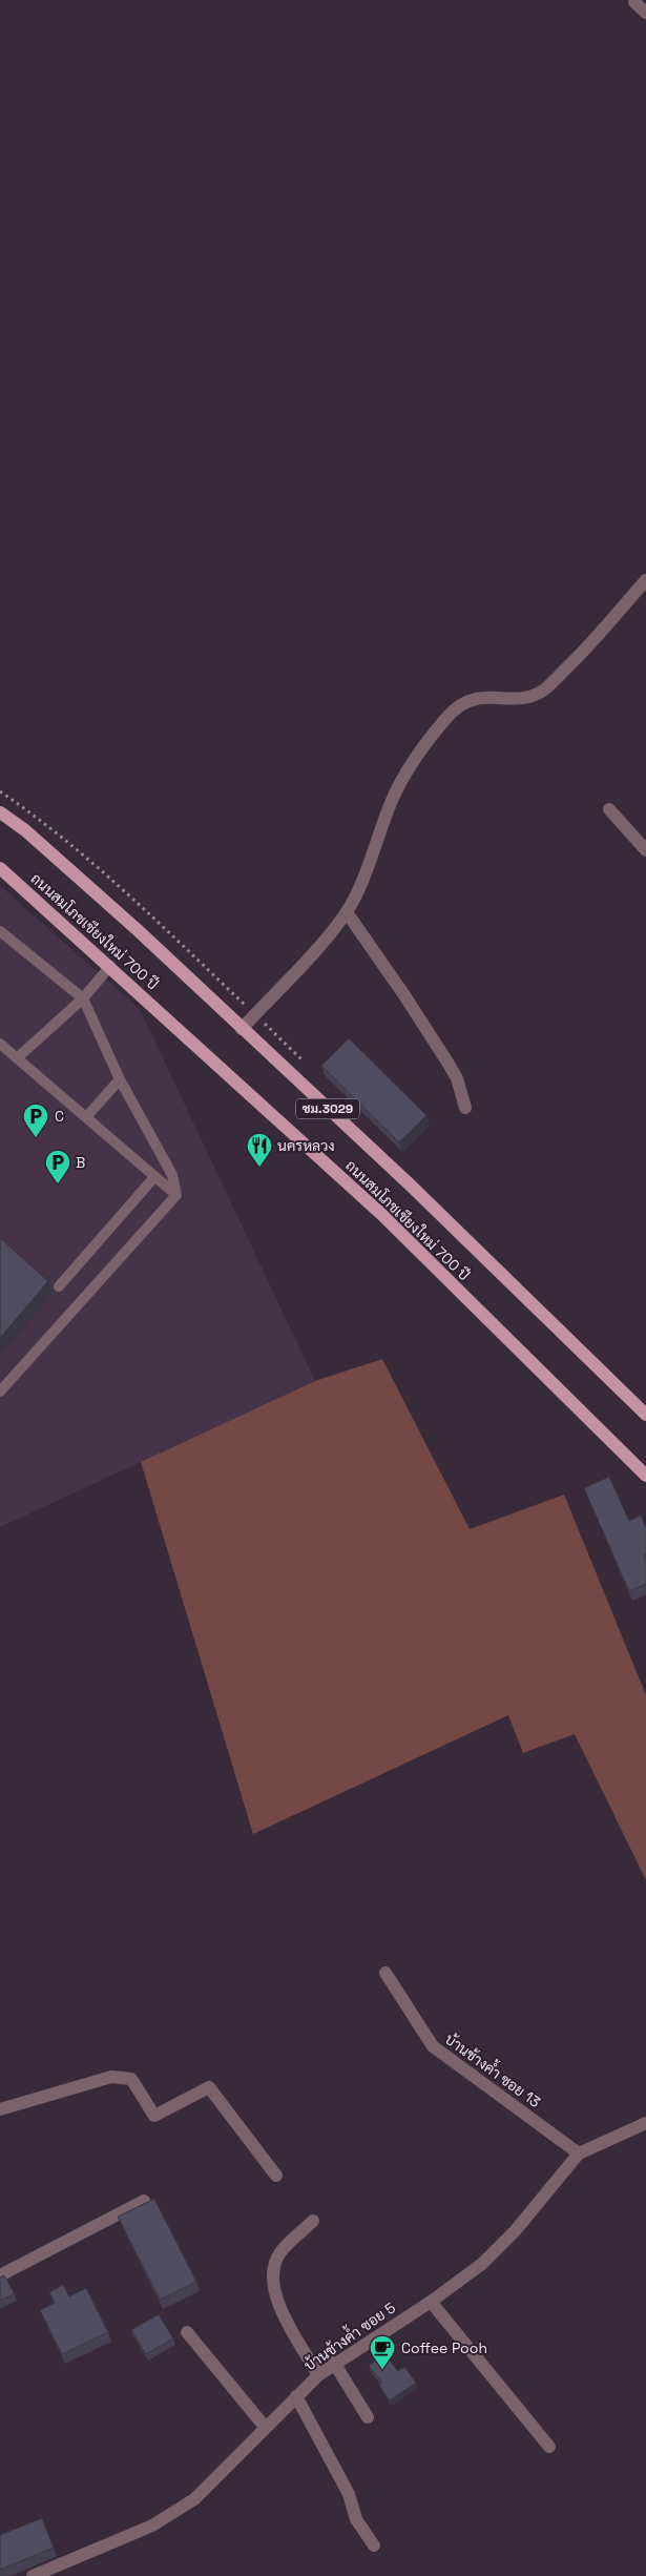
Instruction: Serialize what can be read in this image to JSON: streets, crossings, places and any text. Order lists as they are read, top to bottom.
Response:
{
  "streets": {
    "main road": ["ถนนสมโภชเชียงใหม่ 700 ปี", "ชม.3029"],
    "street": ["บ้านช้างค้ำ ซอย 13", "บ้านช้างค้ำ ซอย 5"]
  },
  "crossings": [
    ["บ้านช้างค้ำ ซอย 13", "บ้านช้างค้ำ ซอย 5"]
  ],
  "places": {
    "parking": ["C", "B"],
    "restaurant": ["นครหลวง"],
    "cafe": ["Coffee Pooh"]
  }
}
